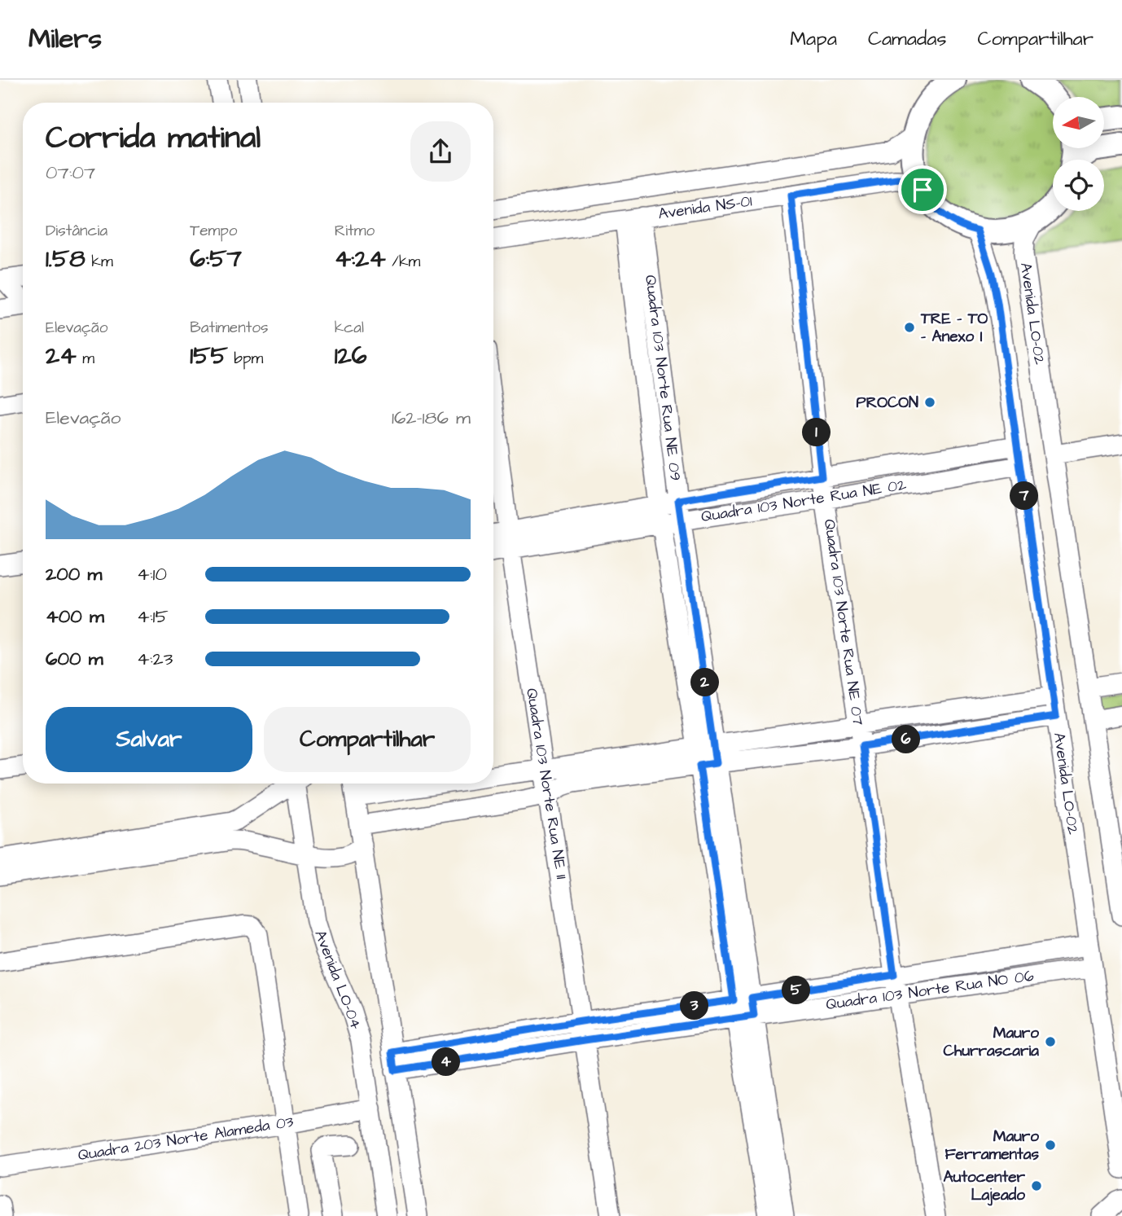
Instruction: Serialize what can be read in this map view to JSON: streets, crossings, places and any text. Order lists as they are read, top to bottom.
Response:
{
  "streets": {
    "main road": ["Avenida NS-01"],
    "street": [
      "Avenida LO-02",
      "Quadra 103 Norte Rua NE 09",
      "Quadra 103 Norte Rua NE 02",
      "Quadra 103 Norte Rua NE 07",
      "Quadra 103 Norte Rua NE 11",
      "Avenida LO-04",
      "Quadra 103 Norte Rua NO 06",
      "Quadra 203 Norte Alameda 03"
    ]
  },
  "crossings": [
    ["Avenida NS-01", "Avenida LO-02"],
    ["Avenida NS-01", "Quadra 103 Norte Rua NE 09"],
    ["Avenida NS-01", "Quadra 103 Norte Rua NE 07"],
    ["Avenida LO-02", "Quadra 103 Norte Rua NE 02"],
    ["Avenida LO-02", "Quadra 103 Norte Rua NO 06"],
    ["Quadra 103 Norte Rua NE 09", "Quadra 103 Norte Rua NE 02"],
    ["Quadra 103 Norte Rua NE 09", "Quadra 103 Norte Rua NO 06"],
    ["Quadra 103 Norte Rua NE 02", "Quadra 103 Norte Rua NE 07"],
    ["Quadra 103 Norte Rua NE 02", "Quadra 103 Norte Rua NE 11"],
    ["Quadra 103 Norte Rua NE 07", "Quadra 103 Norte Rua NO 06"],
    ["Quadra 103 Norte Rua NE 11", "Quadra 103 Norte Rua NO 06"],
    ["Avenida LO-04", "Quadra 103 Norte Rua NO 06"],
    ["Avenida LO-04", "Quadra 203 Norte Alameda 03"]
  ],
  "places": [
    "TRE - TO - Anexo I",
    "PROCON",
    "Mauro Churrascaria",
    "Mauro Ferramentas",
    "Autocenter Lajeado"
  ],
  "north": "left",
  "page": {
    "header": "Milers",
    "nav": ["Mapa", "Camadas", "Compartilhar"],
    "heading": ["Corrida matinal", "07:07"],
    "stats": [
      ["Distância", "1.58 km"],
      ["Tempo", "6:57"],
      ["Ritmo", "4:24 /km"],
      ["Elevação", "24 m"],
      ["Batimentos", "155 bpm"],
      ["kcal", "126"]
    ],
    "chart": ["Elevação", "162–186 m"],
    "pins": [
      "1",
      "7",
      "2",
      "6",
      "5",
      "3",
      "4"
    ],
    "list": [
      {
        "name": "200 m",
        "note": "4:10"
      },
      {
        "name": "400 m",
        "note": "4:15"
      },
      {
        "name": "600 m",
        "note": "4:23"
      }
    ],
    "buttons": ["Salvar", "Compartilhar"]
  }
}
